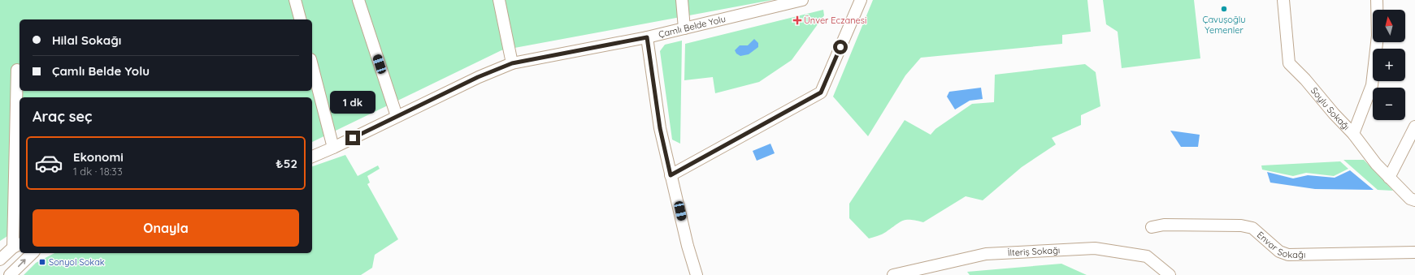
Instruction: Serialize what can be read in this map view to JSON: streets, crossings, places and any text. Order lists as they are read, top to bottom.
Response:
{
  "streets": {
    "street": [
      "Çamlı Belde Yolu",
      "Soylu Sokağı",
      "Envar Sokağı",
      "İlteriş Sokağı"
    ]
  },
  "places": {
    "other": ["Çavuşoğlu Yemenler"],
    "health": ["Ünver Eczanesi"],
    "transit": ["Sonyol Sokak"]
  },
  "north": "top",
  "page": {
    "map_buttons": ["+", "−"],
    "banner": ["Hilal Sokağı", "Çamlı Belde Yolu"],
    "bubble": "1 dk",
    "heading": "Araç seç",
    "list": [
      {
        "name": "Ekonomi",
        "note": "1 dk · 18:33",
        "value": "₺52"
      }
    ],
    "buttons": "Onayla"
  }
}
